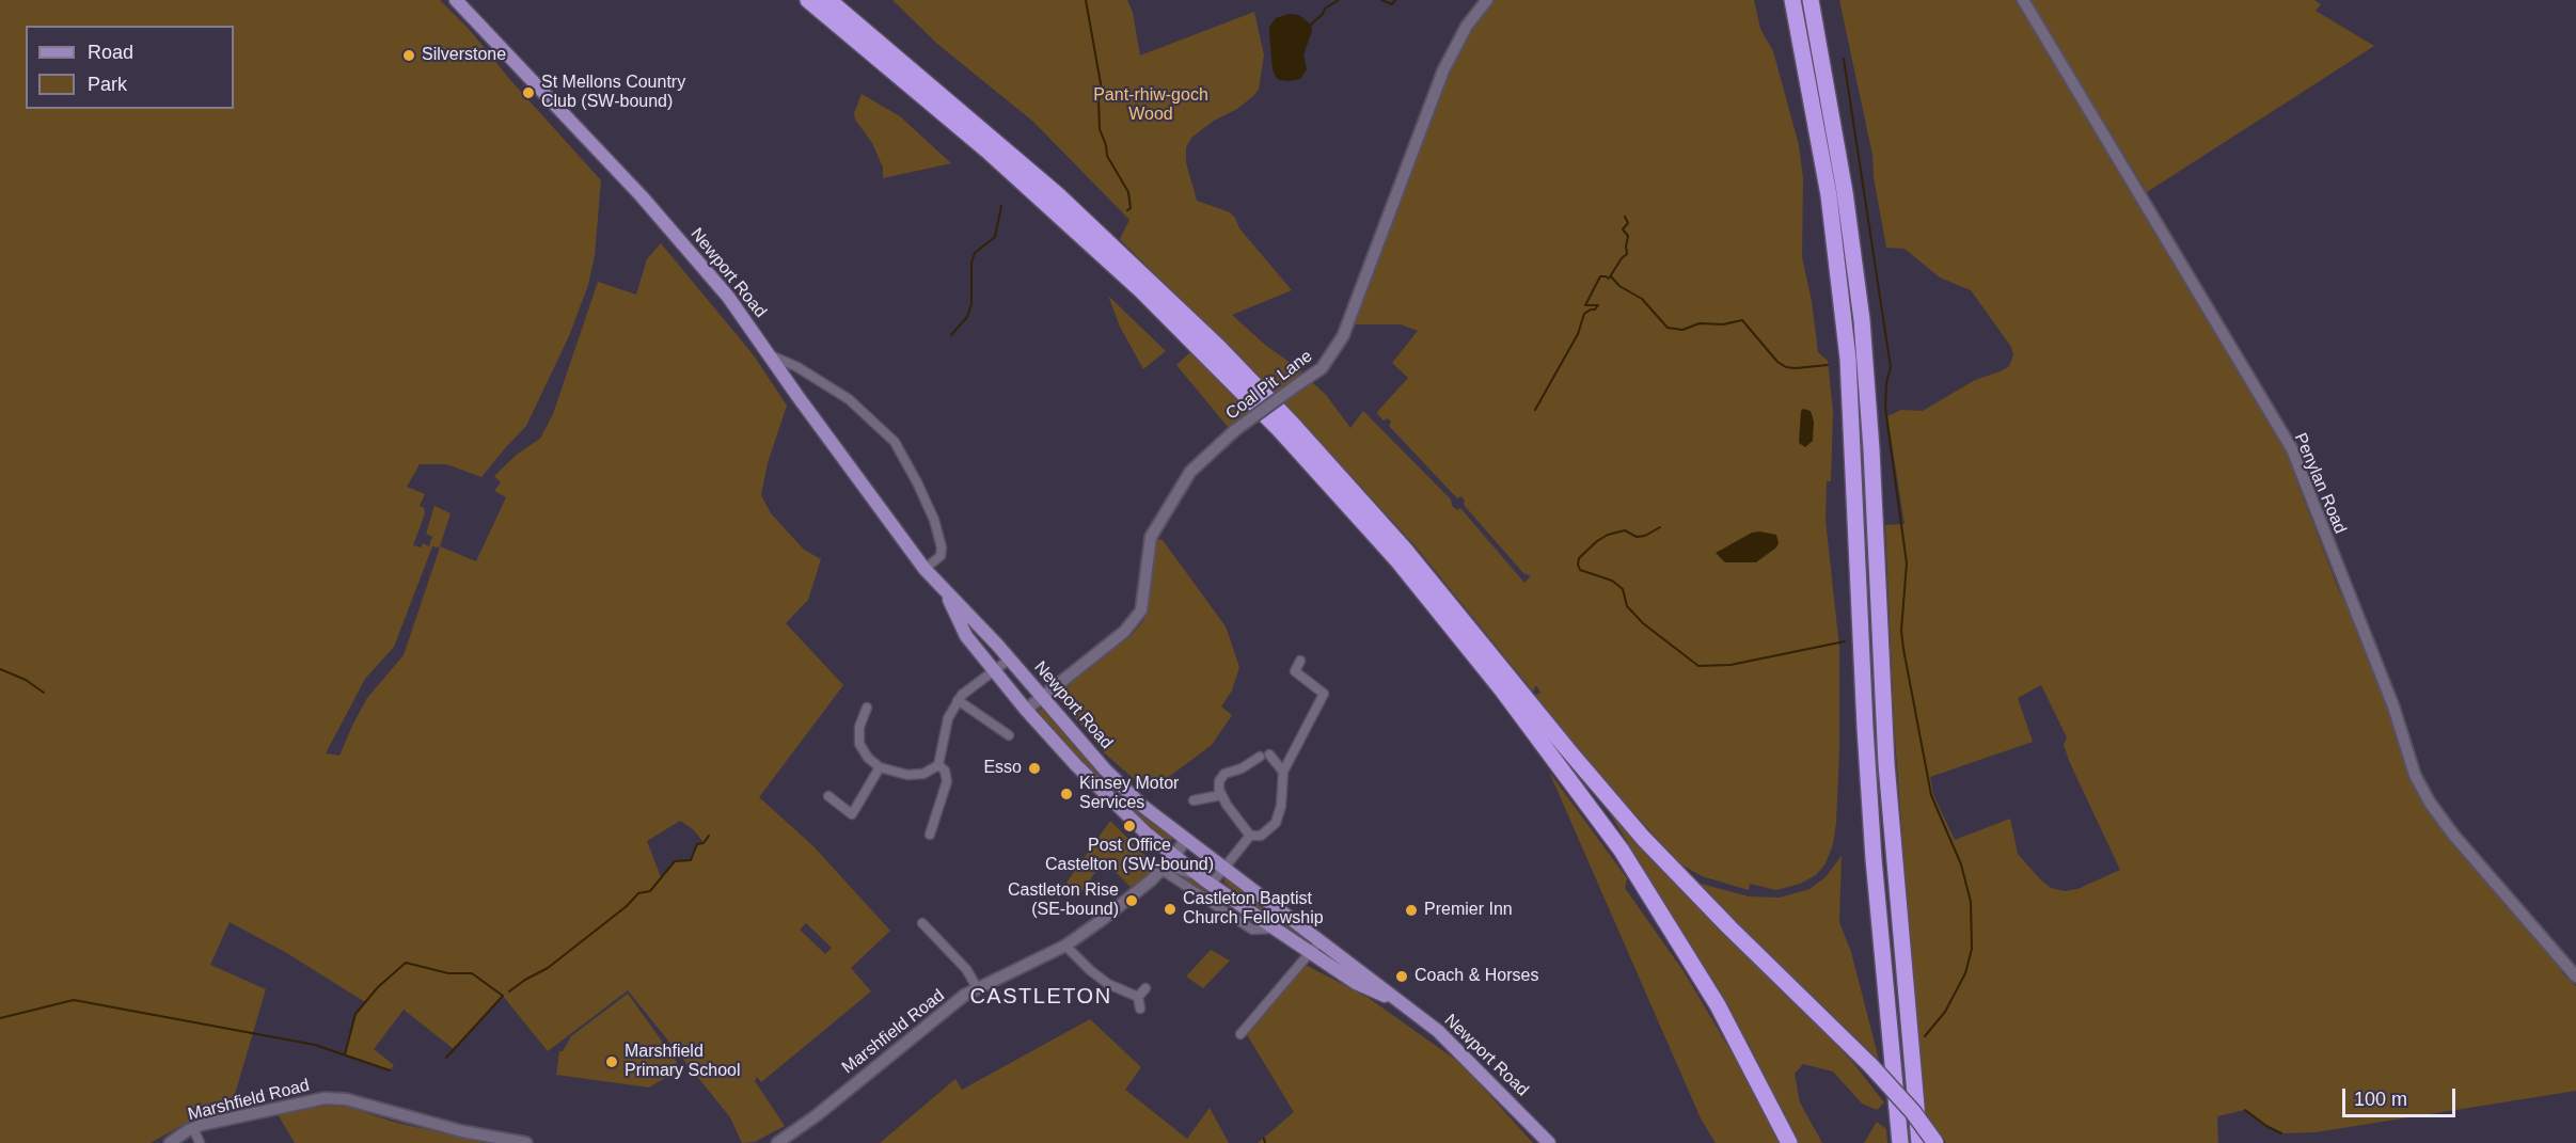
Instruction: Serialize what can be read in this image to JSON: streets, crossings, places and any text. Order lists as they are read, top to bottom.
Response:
{
  "streets": {
    "main road": ["Newport Road"],
    "street": ["Coal Pit Lane", "Penylan Road", "Marshfield Road"]
  },
  "crossings": [
    ["Newport Road", "Coal Pit Lane"],
    ["Newport Road", "Marshfield Road"]
  ],
  "districts": ["CASTLETON"],
  "parks": ["Pant-rhiw-goch Wood"],
  "places": [
    "Silverstone",
    "St Mellons Country Club (SW-bound)",
    "Esso",
    "Kinsey Motor Services",
    "Post Office Castelton (SW-bound)",
    "Castleton Rise (SE-bound)",
    "Castleton Baptist Church Fellowship",
    "Premier Inn",
    "Coach & Horses",
    "Marshfield Primary School"
  ],
  "legend": ["Road", "Park"],
  "scale_bar": "100 m"
}
